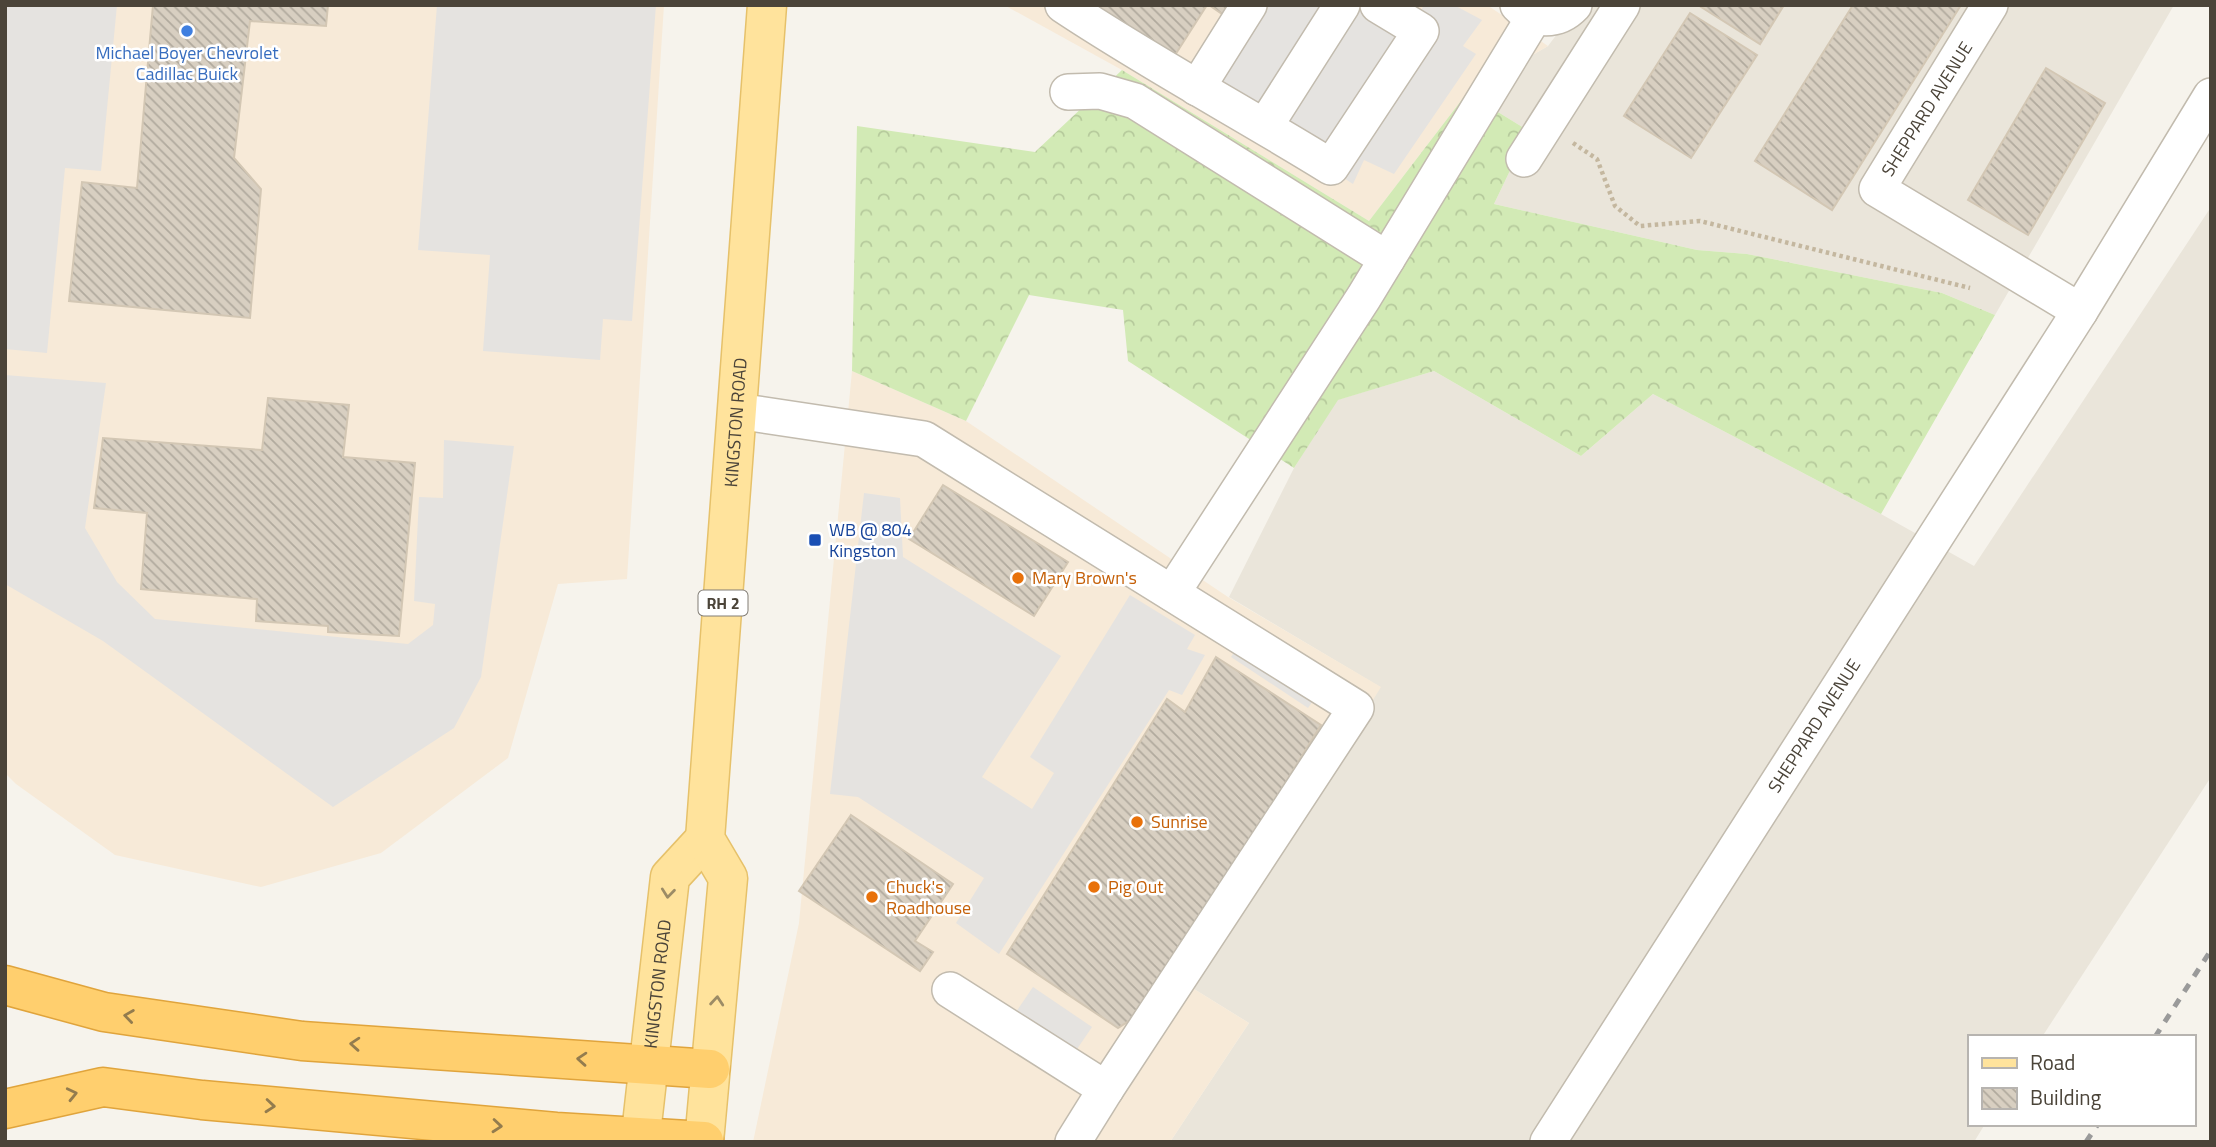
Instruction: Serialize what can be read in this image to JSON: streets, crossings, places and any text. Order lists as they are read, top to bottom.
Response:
{
  "streets": {
    "main road": ["KINGSTON ROAD", "RH 2"],
    "street": ["SHEPPARD AVENUE"]
  },
  "places": {
    "other": [
      "Michael Boyer Chevrolet Cadillac Buick",
      "Mary Brown's",
      "Sunrise",
      "Pig Out",
      "Chuck's Roadhouse"
    ],
    "transit": ["WB @ 804 Kingston"]
  },
  "legend": ["Road", "Building"]
}
